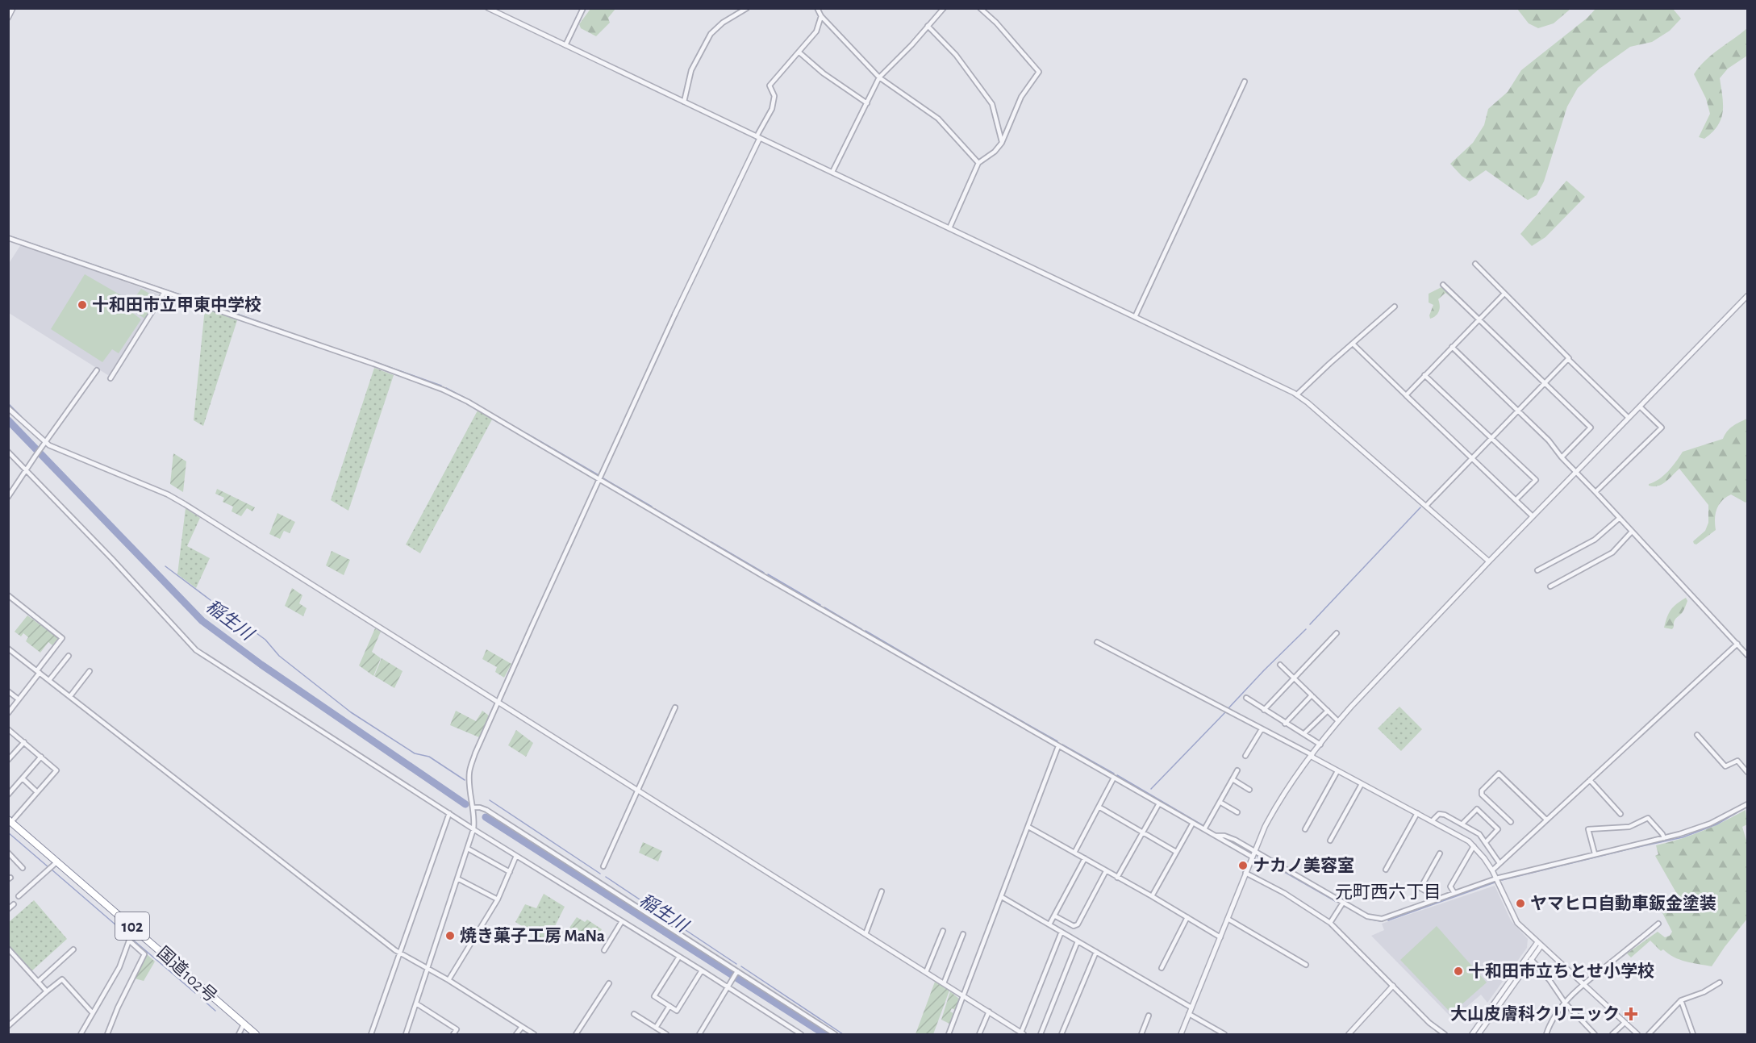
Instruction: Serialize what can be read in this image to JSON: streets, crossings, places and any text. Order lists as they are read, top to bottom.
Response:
{
  "streets": {
    "highway": ["102", "国道102号"]
  },
  "districts": ["元町西六丁目"],
  "water": ["稲生川"],
  "places": {
    "other": [
      "十和田市立甲東中学校",
      "ナカノ美容室",
      "ヤマヒロ自動車鈑金塗装",
      "焼き菓子工房 MaNa",
      "十和田市立ちとせ小学校"
    ],
    "health": ["大山皮膚科クリニック"]
  }
}
